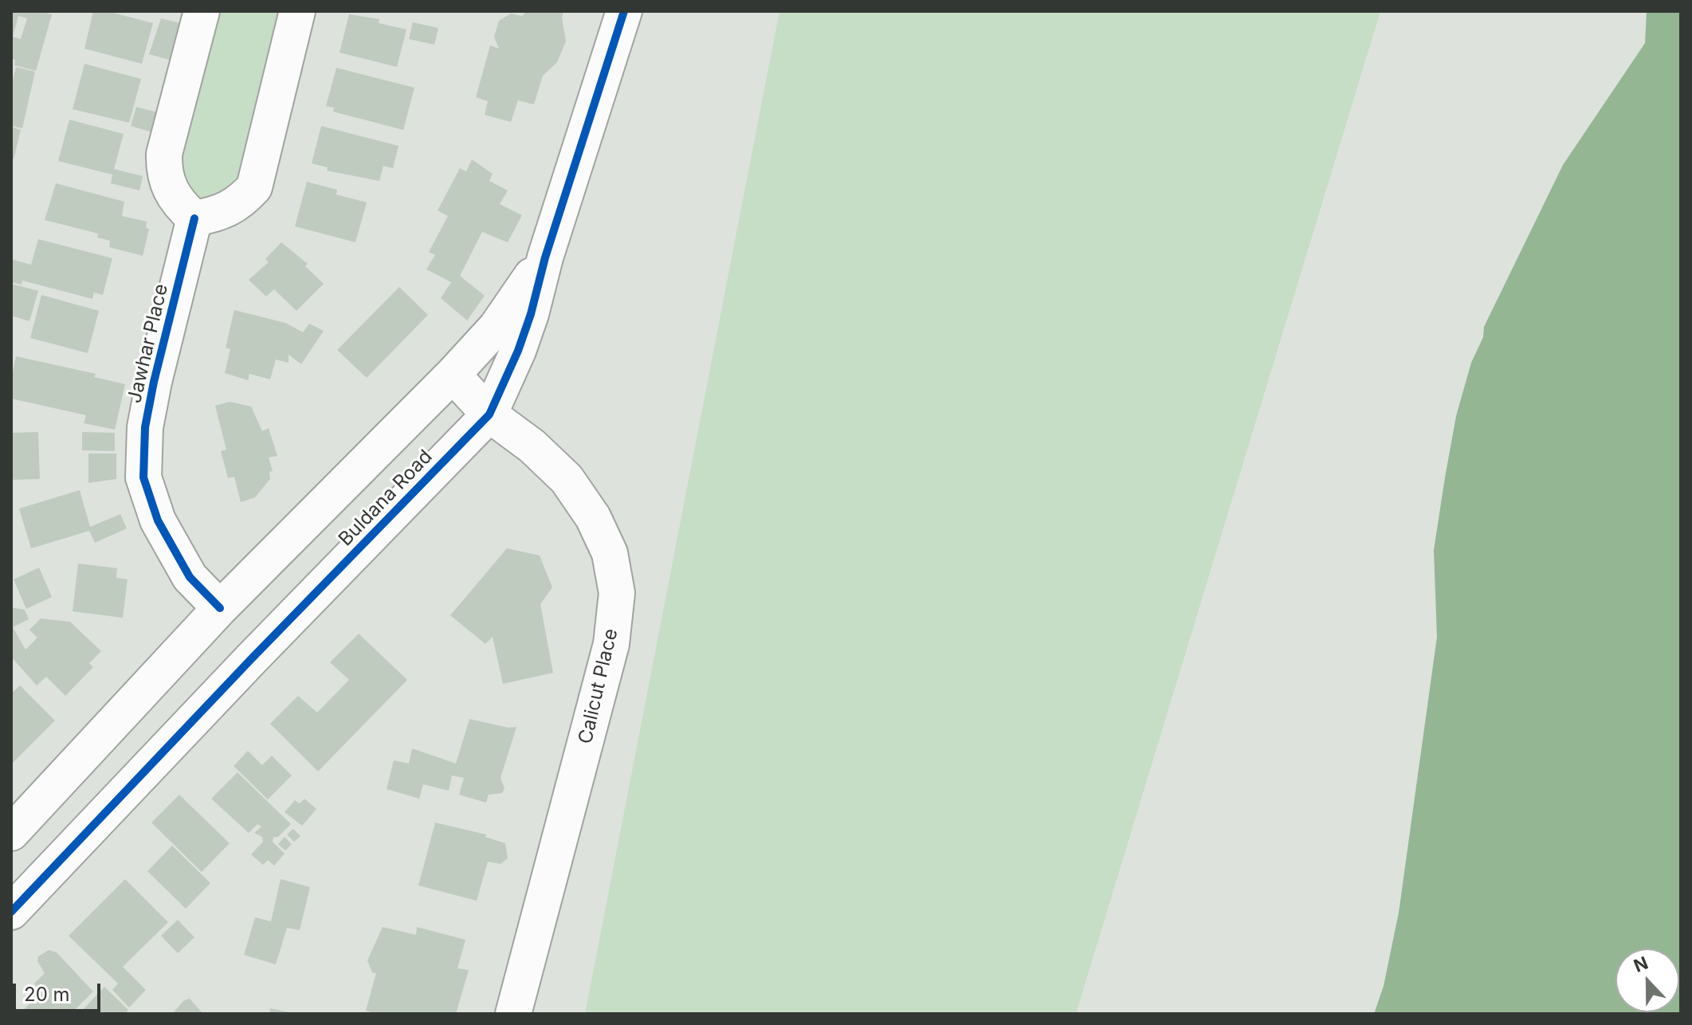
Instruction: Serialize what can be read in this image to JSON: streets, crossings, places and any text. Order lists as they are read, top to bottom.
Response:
{
  "streets": {
    "street": ["Jawhar Place", "Buldana Road", "Calicut Place"]
  },
  "crossings": [
    ["Jawhar Place", "Buldana Road"],
    ["Buldana Road", "Calicut Place"]
  ],
  "scale_bar": "20 m",
  "north": "top"
}
